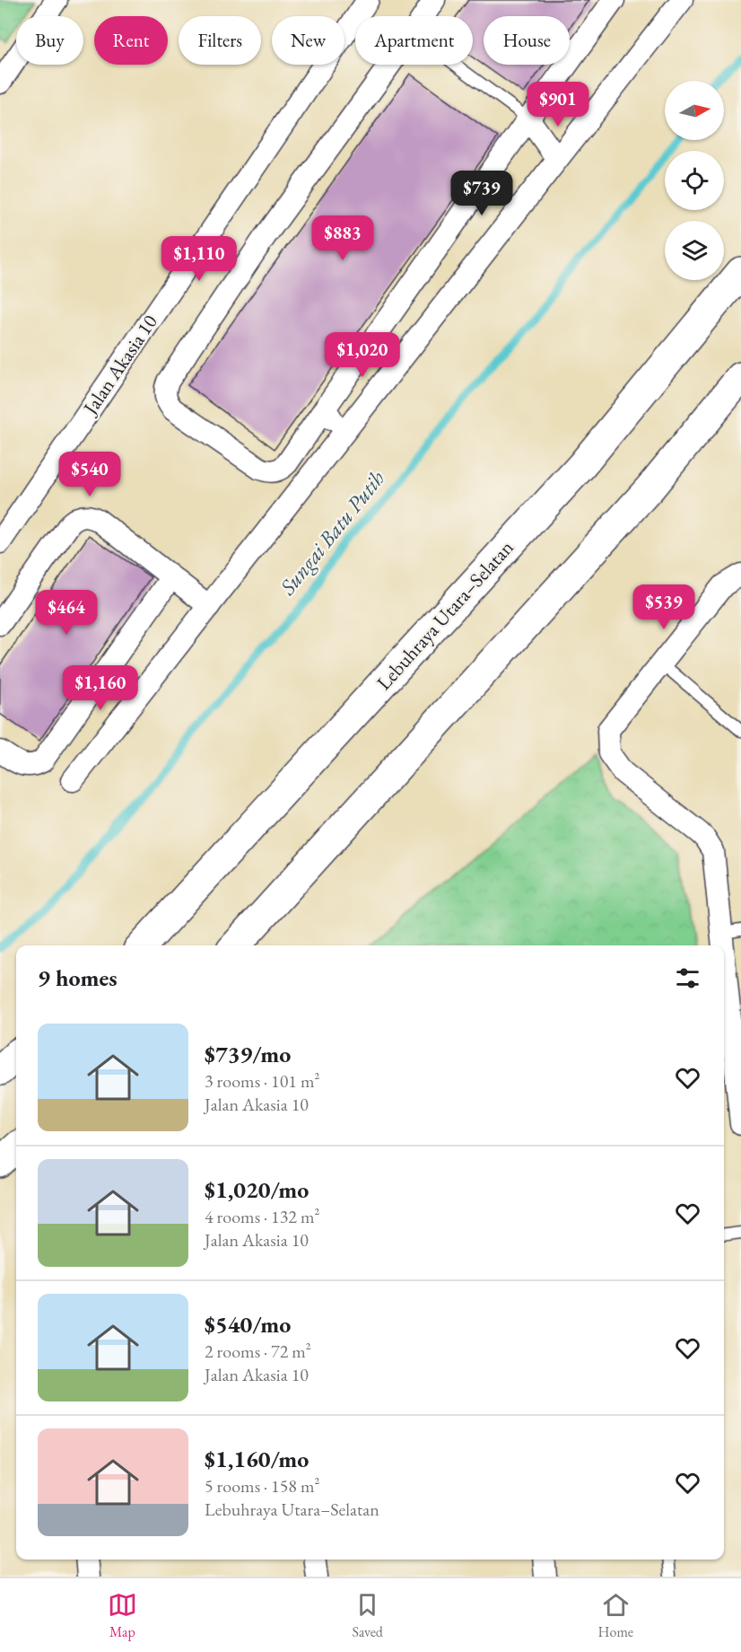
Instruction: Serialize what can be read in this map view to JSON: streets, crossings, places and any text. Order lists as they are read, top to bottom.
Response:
{
  "streets": {
    "highway": ["Lebuhraya Utara–Selatan"],
    "street": ["Jalan Akasia 10"]
  },
  "water": ["Sungai Batu Putih"],
  "north": "right",
  "page": {
    "chip": [
      "Buy",
      "Rent",
      "Filters",
      "New",
      "Apartment",
      "House"
    ],
    "price": [
      "$901",
      "$739",
      "$883",
      "$1,110",
      "$1,020",
      "$540",
      "$539",
      "$464",
      "$1,160"
    ],
    "heading": "9 homes",
    "list": [
      {
        "name": "$739/mo",
        "note": "3 rooms · 101 m² · Jalan Akasia 10"
      },
      {
        "name": "$1,020/mo",
        "note": "4 rooms · 132 m² · Jalan Akasia 10"
      },
      {
        "name": "$540/mo",
        "note": "2 rooms · 72 m² · Jalan Akasia 10"
      },
      {
        "name": "$1,160/mo",
        "note": "5 rooms · 158 m² · Lebuhraya Utara–Selatan"
      }
    ],
    "tabs": ["Map", "Saved", "Home"]
  }
}
